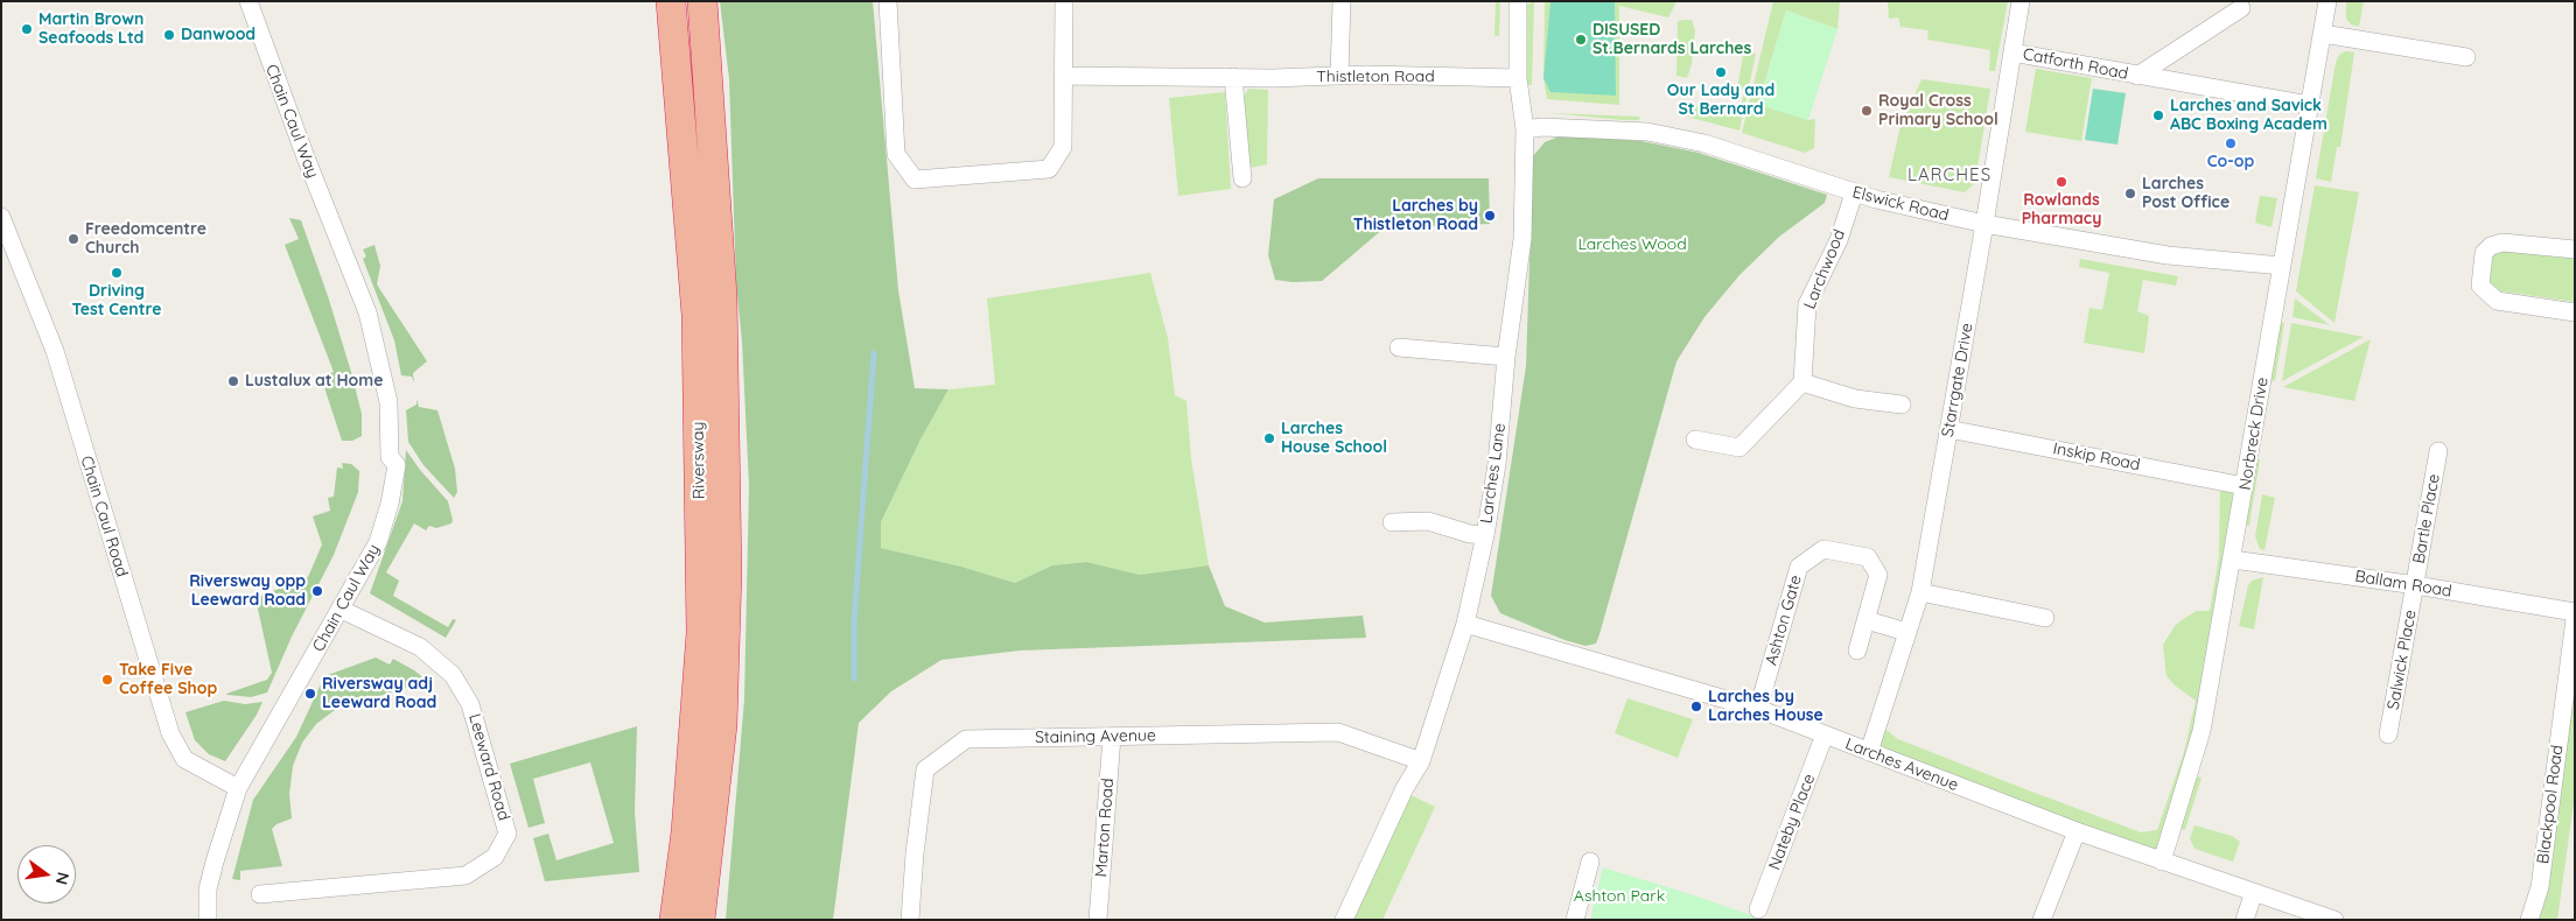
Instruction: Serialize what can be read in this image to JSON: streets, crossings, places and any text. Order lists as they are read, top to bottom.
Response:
{
  "streets": {
    "highway": ["Riversway"],
    "street": [
      "Catforth Road",
      "Thistleton Road",
      "Chain Caul Way",
      "Elswick Road",
      "Larchwood",
      "Starrgate Drive",
      "Norbreck Drive",
      "Inskip Road",
      "Larches Lane",
      "Chain Caul Road",
      "Bartle Place",
      "Ballam Road",
      "Ashton Gate",
      "Salwick Place",
      "Staining Avenue",
      "Larches Avenue",
      "Leeward Road",
      "Blackpool Road",
      "Nateby Place",
      "Marton Road"
    ]
  },
  "crossings": [
    ["Catforth Road", "Starrgate Drive"],
    ["Catforth Road", "Norbreck Drive"],
    ["Thistleton Road", "Larches Lane"],
    ["Chain Caul Way", "Chain Caul Road"],
    ["Chain Caul Way", "Leeward Road"],
    ["Elswick Road", "Larchwood"],
    ["Elswick Road", "Starrgate Drive"],
    ["Elswick Road", "Norbreck Drive"],
    ["Elswick Road", "Larches Lane"],
    ["Starrgate Drive", "Inskip Road"],
    ["Starrgate Drive", "Larches Avenue"],
    ["Norbreck Drive", "Inskip Road"],
    ["Norbreck Drive", "Ballam Road"],
    ["Norbreck Drive", "Larches Avenue"],
    ["Larches Lane", "Staining Avenue"],
    ["Larches Lane", "Larches Avenue"],
    ["Bartle Place", "Ballam Road"],
    ["Bartle Place", "Salwick Place"],
    ["Ballam Road", "Salwick Place"],
    ["Ashton Gate", "Larches Avenue"],
    ["Staining Avenue", "Marton Road"],
    ["Larches Avenue", "Nateby Place"]
  ],
  "districts": ["LARCHES"],
  "parks": ["Larches Wood", "Ashton Park"],
  "places": [
    "Martin Brown Seafoods Ltd",
    "Danwood",
    "DISUSED St.Bernards Larches",
    "Our Lady and St Bernard",
    "Royal Cross Primary School",
    "Larches and Savick ABC Boxing Academ",
    "Co-op",
    "Rowlands Pharmacy",
    "Larches Post Office",
    "Larches by Thistleton Road",
    "Freedomcentre Church",
    "Driving Test Centre",
    "Lustalux at Home",
    "Larches House School",
    "Riversway opp Leeward Road",
    "Take Five Coffee Shop",
    "Riversway adj Leeward Road",
    "Larches by Larches House"
  ],
  "north": "right"
}
